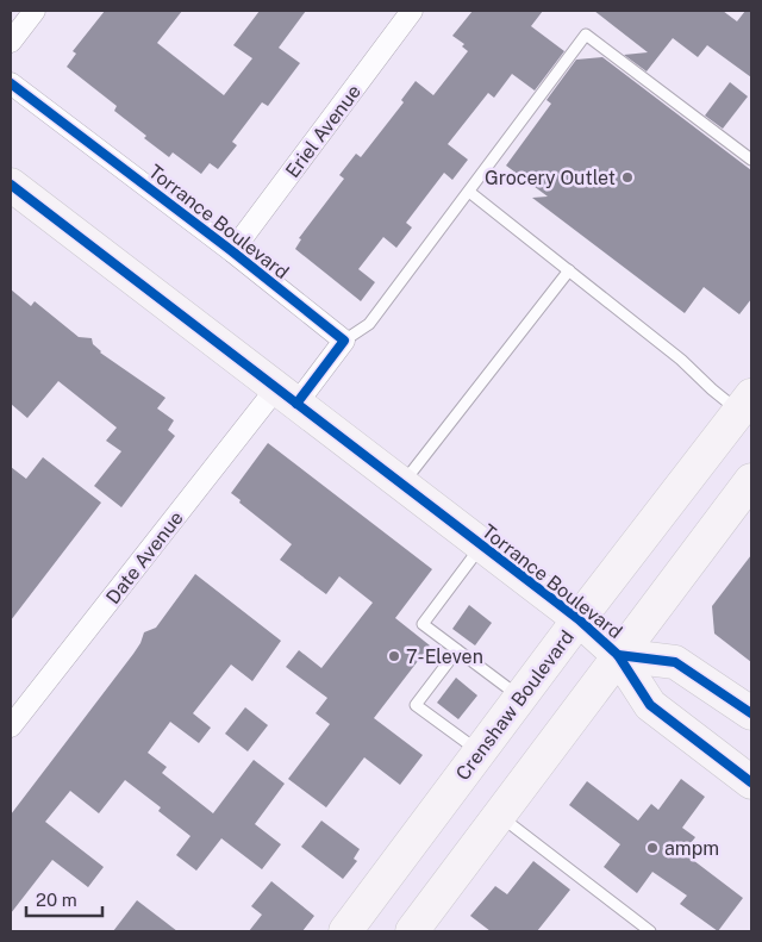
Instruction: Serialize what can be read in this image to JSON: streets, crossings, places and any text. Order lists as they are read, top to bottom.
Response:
{
  "streets": {
    "main road": ["Torrance Boulevard", "Crenshaw Boulevard"],
    "street": ["Eriel Avenue", "Date Avenue"]
  },
  "crossings": [
    ["Eriel Avenue", "Torrance Boulevard"],
    ["Torrance Boulevard", "Date Avenue"],
    ["Torrance Boulevard", "Crenshaw Boulevard"]
  ],
  "places": ["Grocery Outlet", "7-Eleven", "ampm"],
  "scale_bar": "20 m"
}
